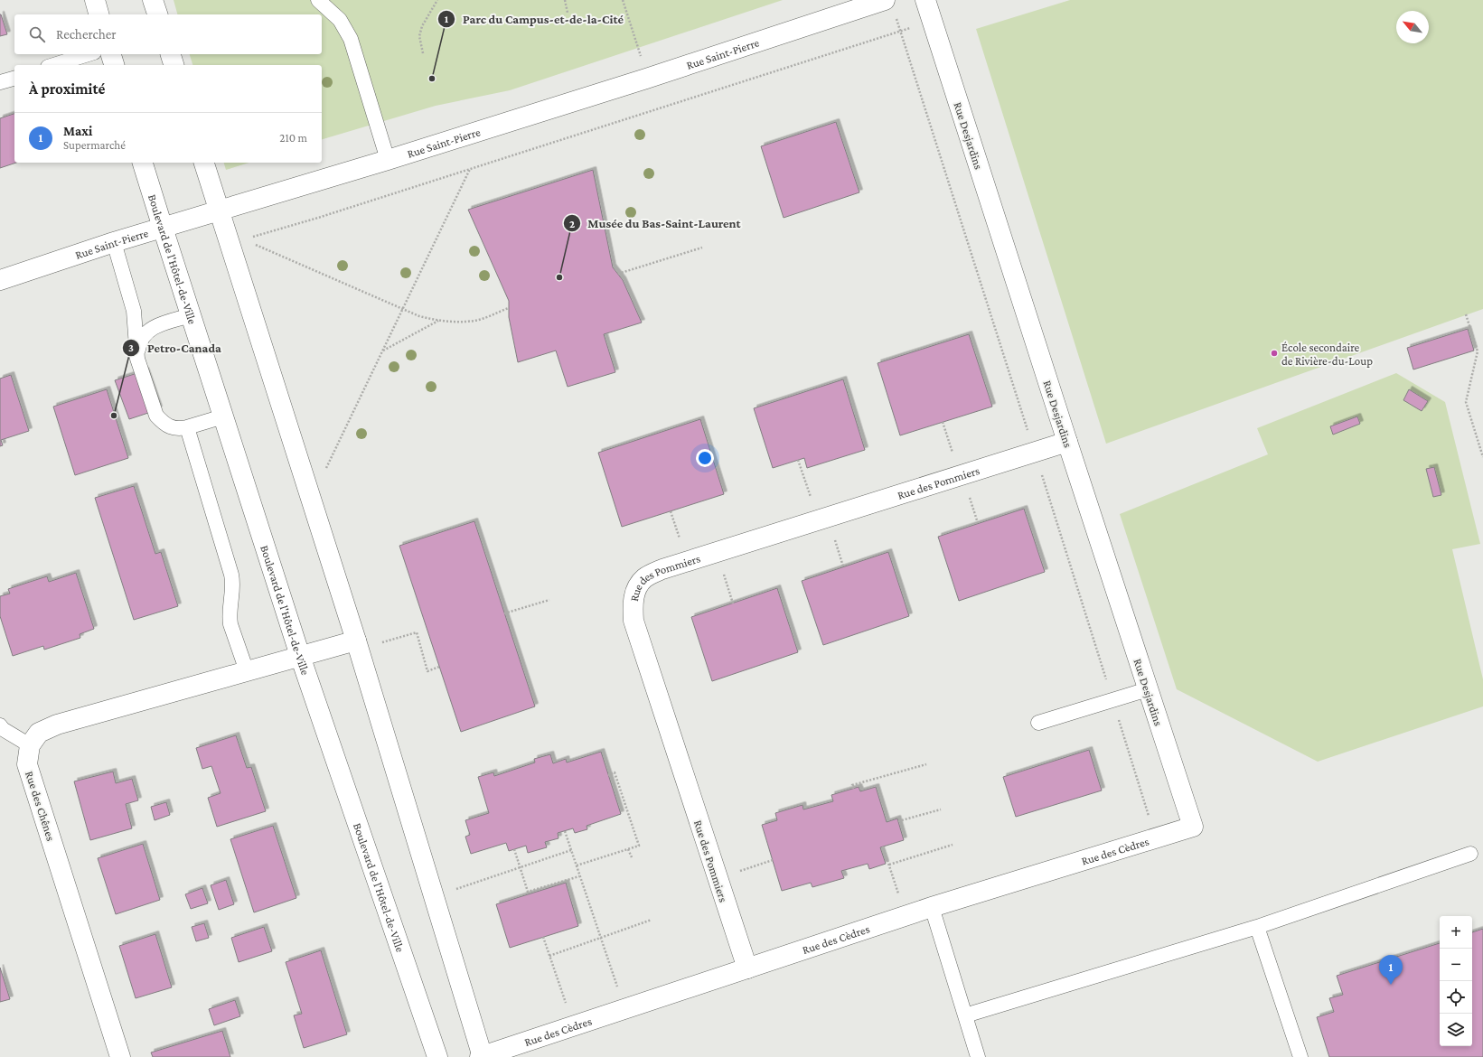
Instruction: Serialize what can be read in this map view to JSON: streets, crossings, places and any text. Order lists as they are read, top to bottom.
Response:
{
  "streets": {
    "street": [
      "Rue Saint-Pierre",
      "Rue Desjardins",
      "Boulevard de l'Hôtel-de-Ville",
      "Rue des Pommiers",
      "Rue des Chênes",
      "Rue des Cèdres"
    ]
  },
  "crossings": [
    ["Rue Saint-Pierre", "Boulevard de l'Hôtel-de-Ville"],
    ["Rue Desjardins", "Rue des Pommiers"],
    ["Rue Desjardins", "Rue des Cèdres"],
    ["Rue des Pommiers", "Rue des Cèdres"]
  ],
  "places": [
    "Parc du Campus-et-de-la-Cité",
    "Musée du Bas-Saint-Laurent",
    "École secondaire de Rivière-du-Loup",
    "Petro-Canada"
  ],
  "north": "top left",
  "page": {
    "search": "Rechercher",
    "heading": "À proximité",
    "list": [
      {
        "mark": "1",
        "name": "Maxi",
        "note": "Supermarché",
        "value": "210 m"
      }
    ],
    "map_buttons": ["+", "−"],
    "pins": "1"
  }
}
